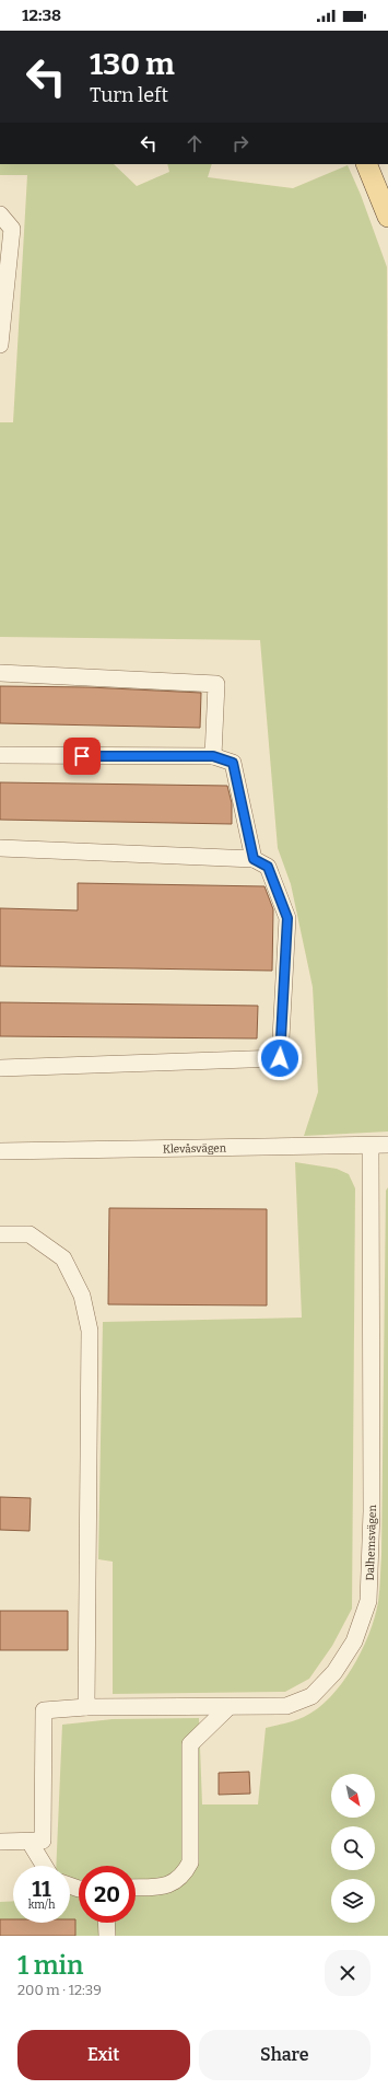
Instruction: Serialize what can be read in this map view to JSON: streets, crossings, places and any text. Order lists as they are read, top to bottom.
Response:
{
  "streets": {
    "street": ["Klevåsvägen", "Dalhemsvägen"]
  },
  "crossings": [
    ["Klevåsvägen", "Dalhemsvägen"]
  ],
  "north": "bottom right",
  "page": {
    "status": "12:38",
    "turn": ["130 m", "Turn left"],
    "speed": "11 km/h",
    "limit": "20",
    "heading": ["1 min", "200 m · 12:39"],
    "buttons": ["Exit", "Share"]
  }
}
